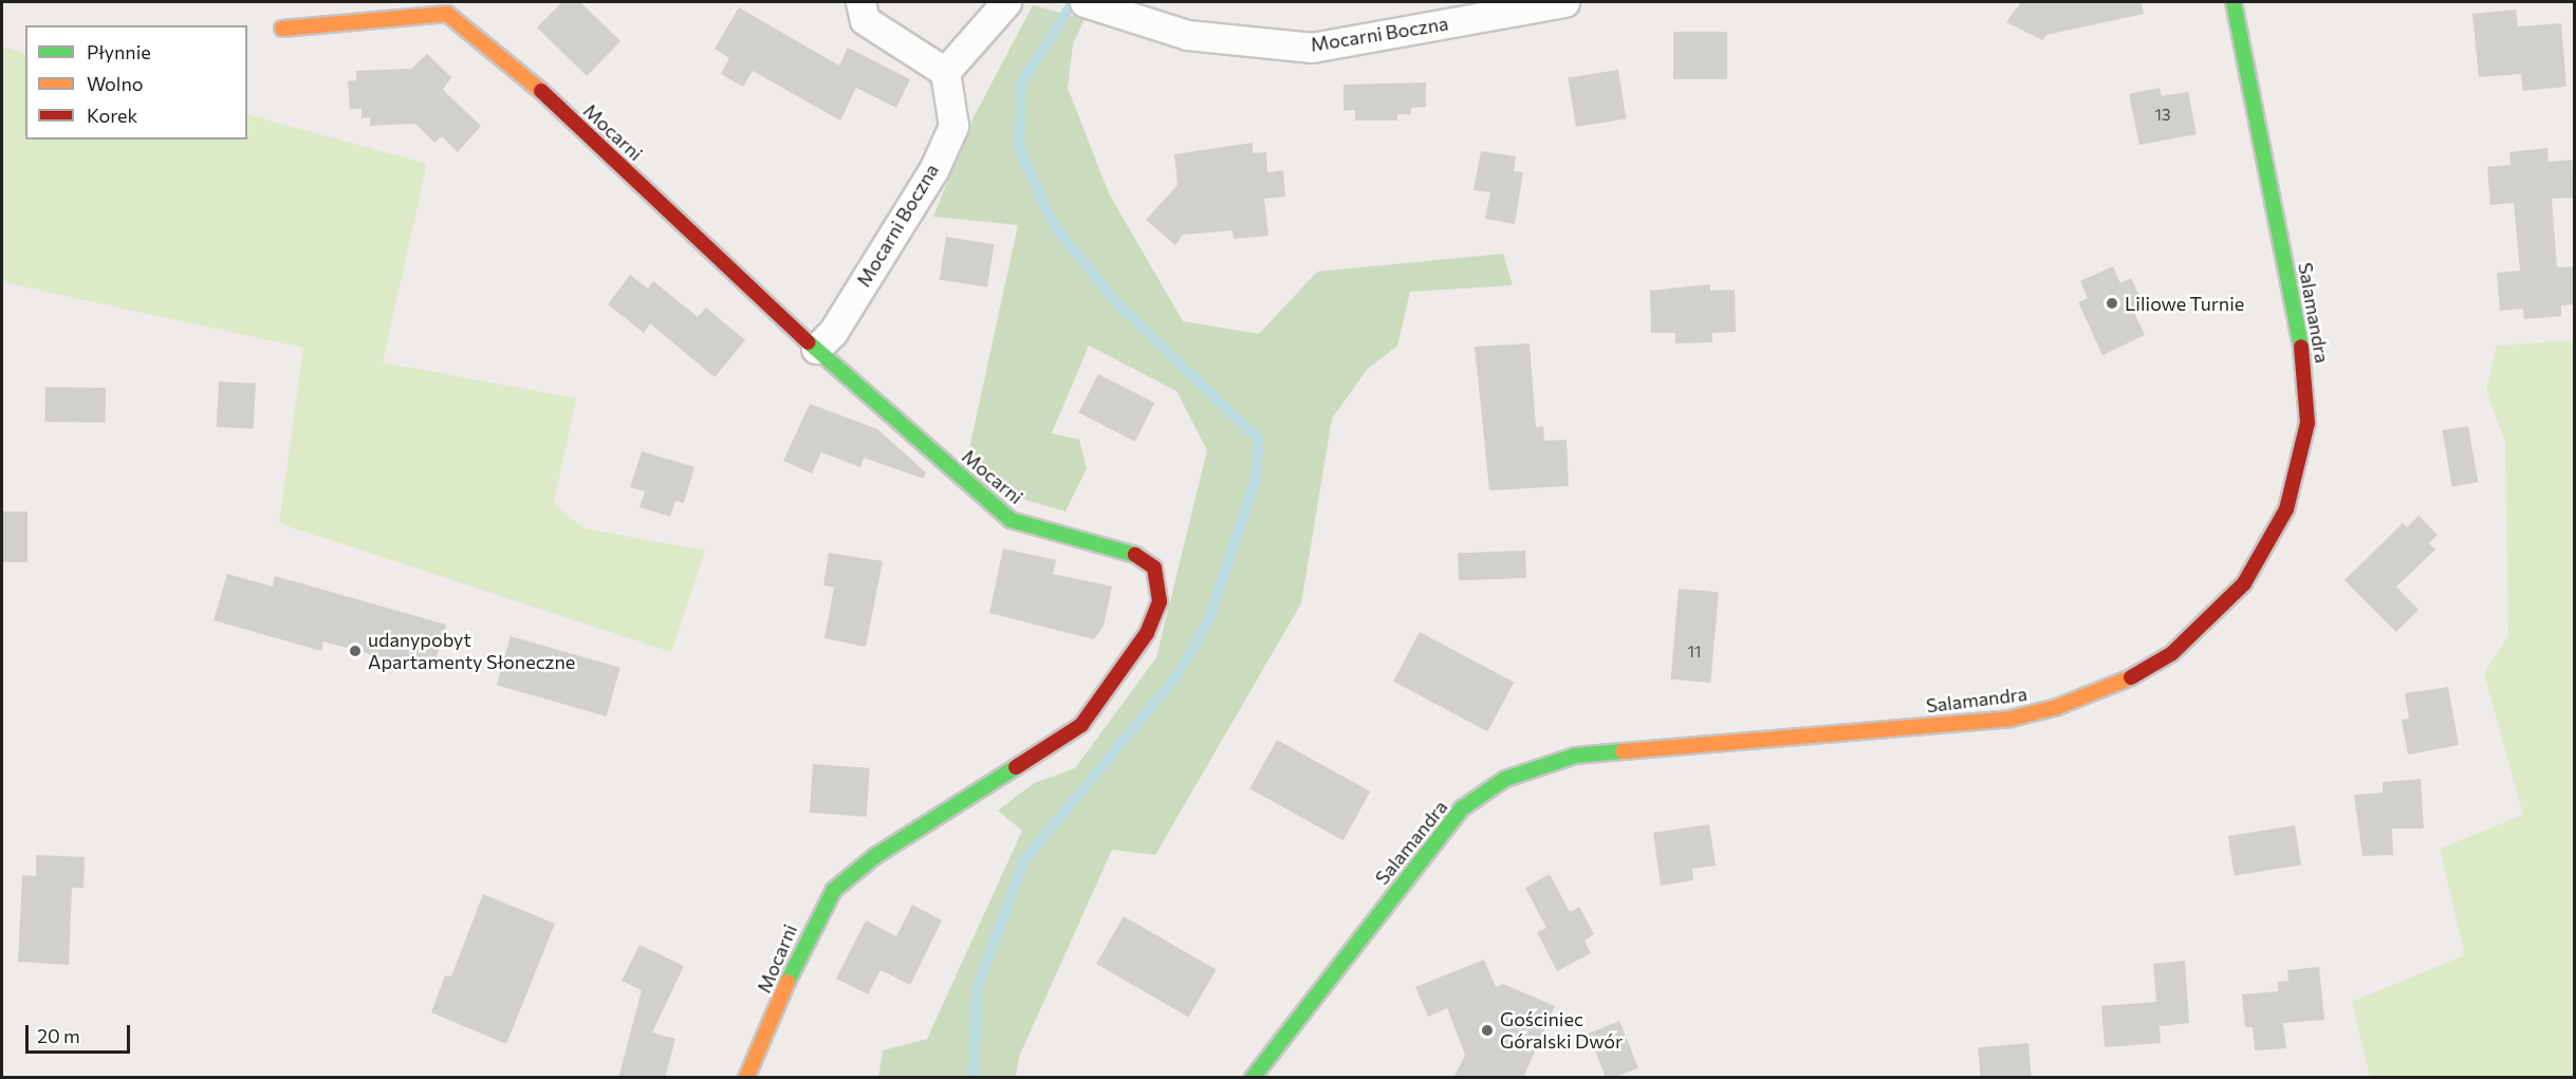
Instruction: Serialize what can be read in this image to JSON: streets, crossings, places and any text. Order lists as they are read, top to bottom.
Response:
{
  "streets": {
    "street": ["Mocarni Boczna", "Mocarni", "Salamandra"]
  },
  "crossings": [
    ["Mocarni Boczna", "Mocarni"]
  ],
  "places": ["Liliowe Turnie", "udanypobyt Apartamenty Słoneczne", "Gościniec Góralski Dwór"],
  "house_numbers": ["13", "11"],
  "legend": ["Płynnie", "Wolno", "Korek"],
  "scale_bar": "20 m"
}
